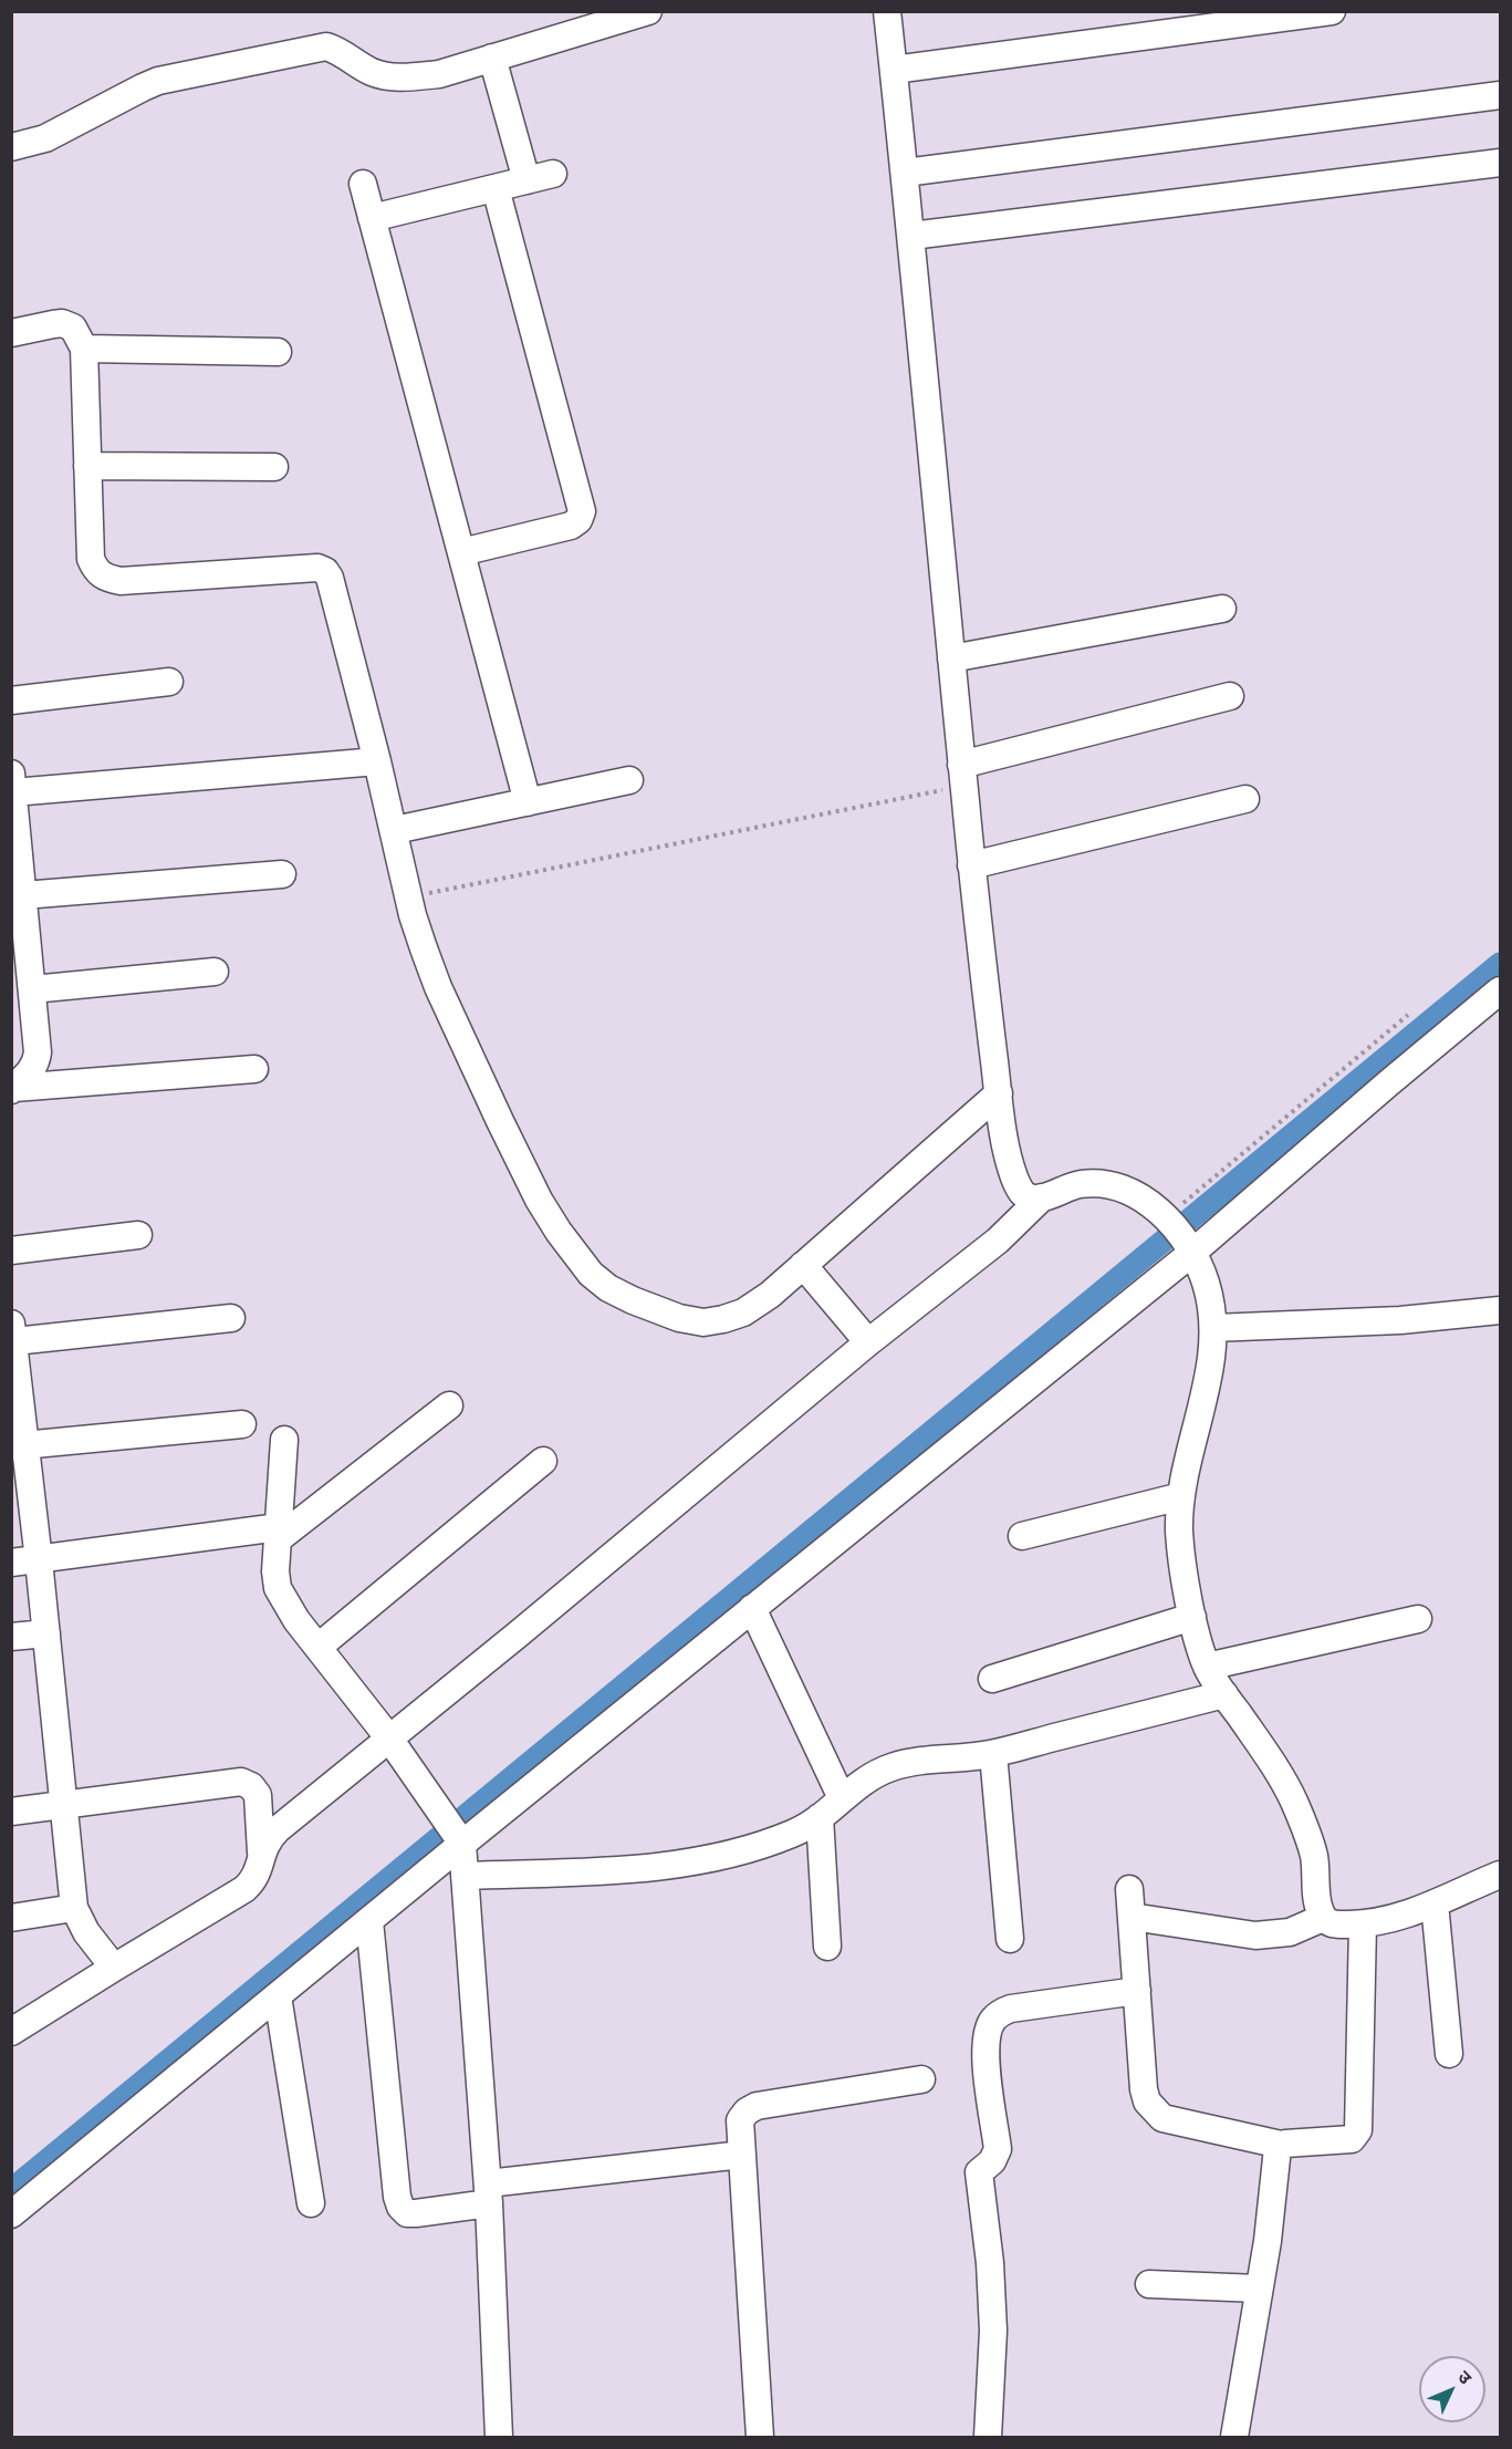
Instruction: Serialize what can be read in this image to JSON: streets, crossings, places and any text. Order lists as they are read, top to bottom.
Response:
{
  "north": "top right"
}
